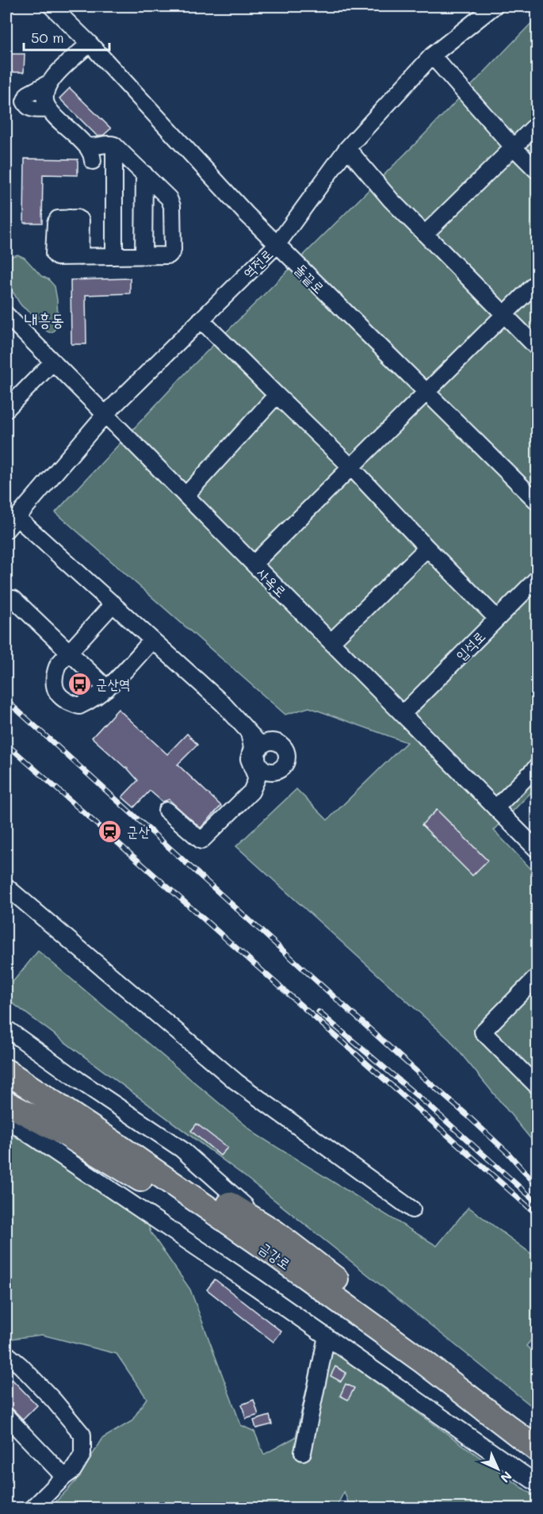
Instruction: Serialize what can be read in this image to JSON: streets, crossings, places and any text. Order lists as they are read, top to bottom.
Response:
{
  "streets": {
    "highway": ["금강로"],
    "street": [
      "역전로",
      "돌끝로",
      "사옥로",
      "입석로"
    ]
  },
  "crossings": [
    ["역전로", "돌끝로"],
    ["역전로", "사옥로"],
    ["사옥로", "입석로"]
  ],
  "districts": ["내흥동"],
  "places": {
    "bus stop": ["군산역"],
    "station": ["군산"]
  },
  "scale_bar": "50 m",
  "north": "bottom right"
}
